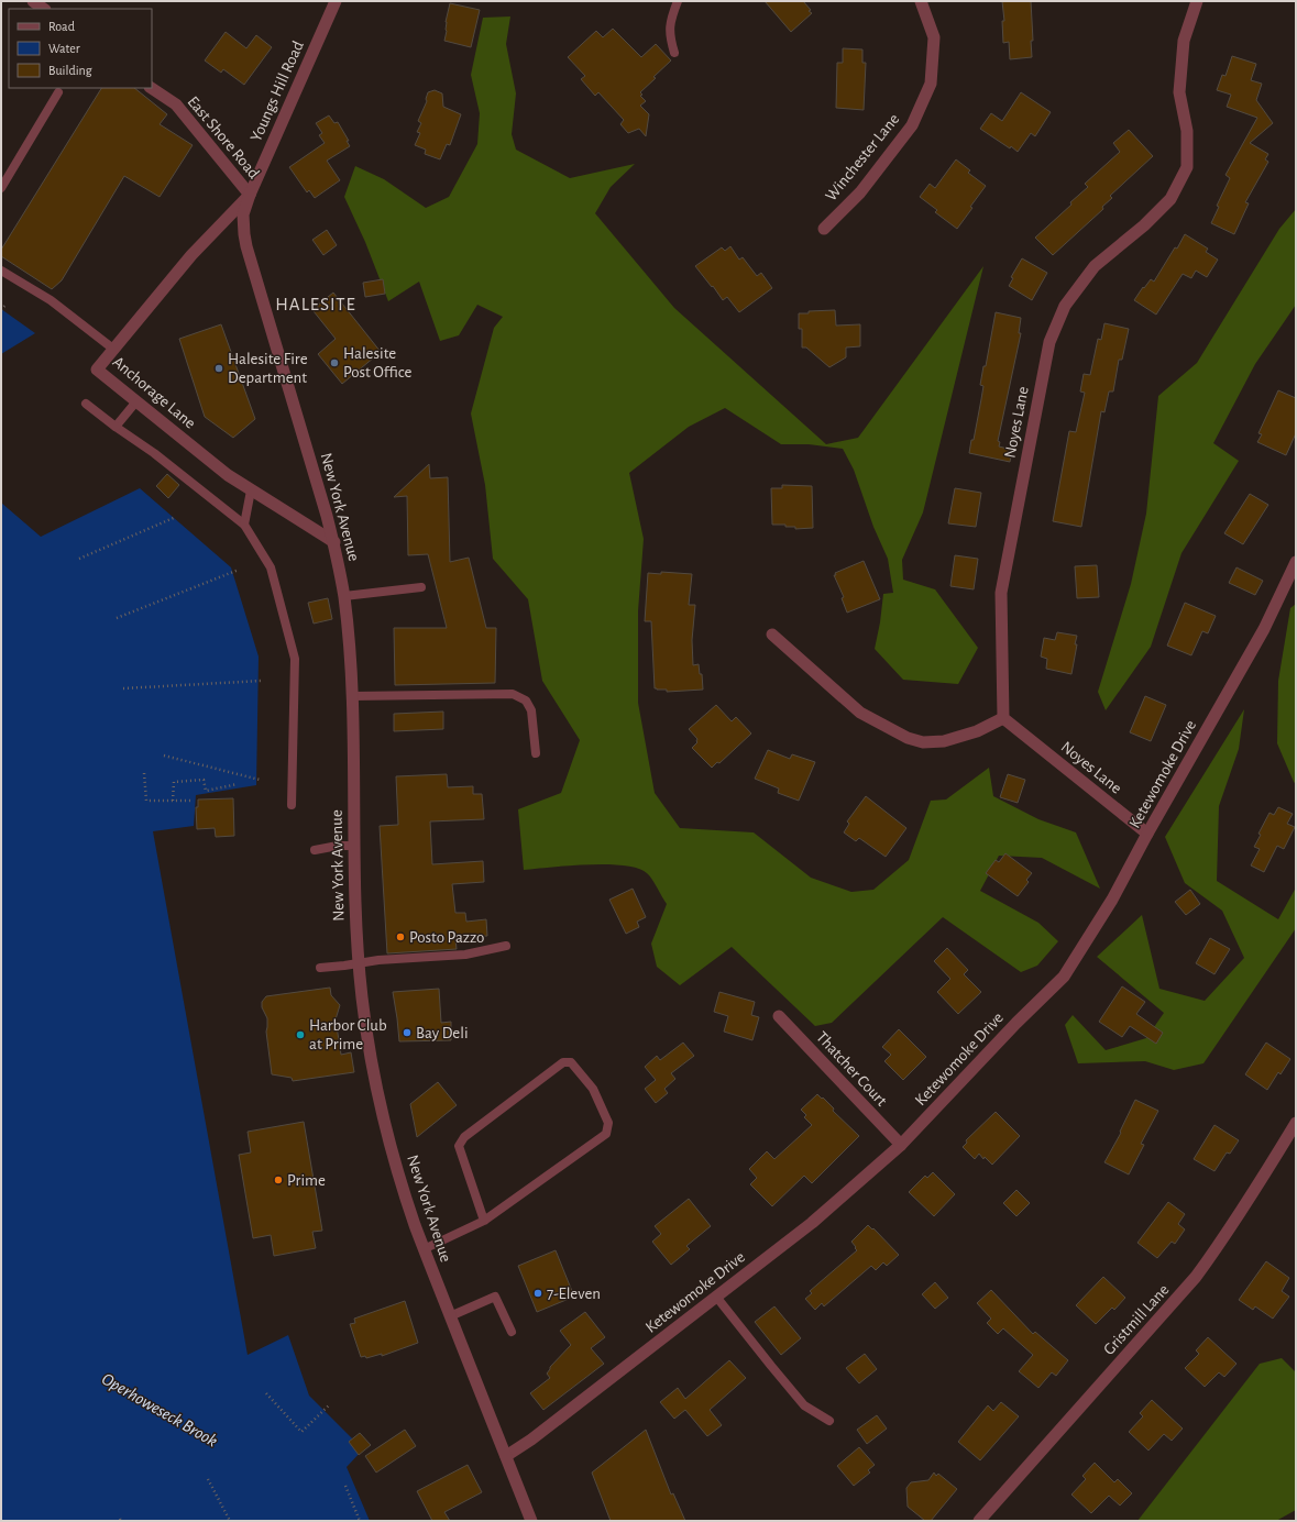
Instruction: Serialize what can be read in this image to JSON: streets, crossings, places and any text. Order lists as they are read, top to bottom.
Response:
{
  "streets": {
    "street": [
      "Youngs Hill Road",
      "East Shore Road",
      "Winchester Lane",
      "Anchorage Lane",
      "Noyes Lane",
      "New York Avenue",
      "Ketewomoke Drive",
      "Thatcher Court",
      "Gristmill Lane"
    ]
  },
  "crossings": [
    ["Youngs Hill Road", "East Shore Road"],
    ["Youngs Hill Road", "Anchorage Lane"],
    ["Youngs Hill Road", "New York Avenue"],
    ["East Shore Road", "Anchorage Lane"],
    ["East Shore Road", "New York Avenue"],
    ["Anchorage Lane", "New York Avenue"],
    ["Noyes Lane", "Ketewomoke Drive"],
    ["New York Avenue", "Ketewomoke Drive"],
    ["Ketewomoke Drive", "Thatcher Court"]
  ],
  "districts": ["HALESITE"],
  "water": ["Operhoweseck Brook"],
  "places": [
    "Halesite Post Office",
    "Halesite Fire Department",
    "Posto Pazzo",
    "Bay Deli",
    "Harbor Club at Prime",
    "Prime",
    "7-Eleven"
  ],
  "legend": ["Road", "Water", "Building"]
}
